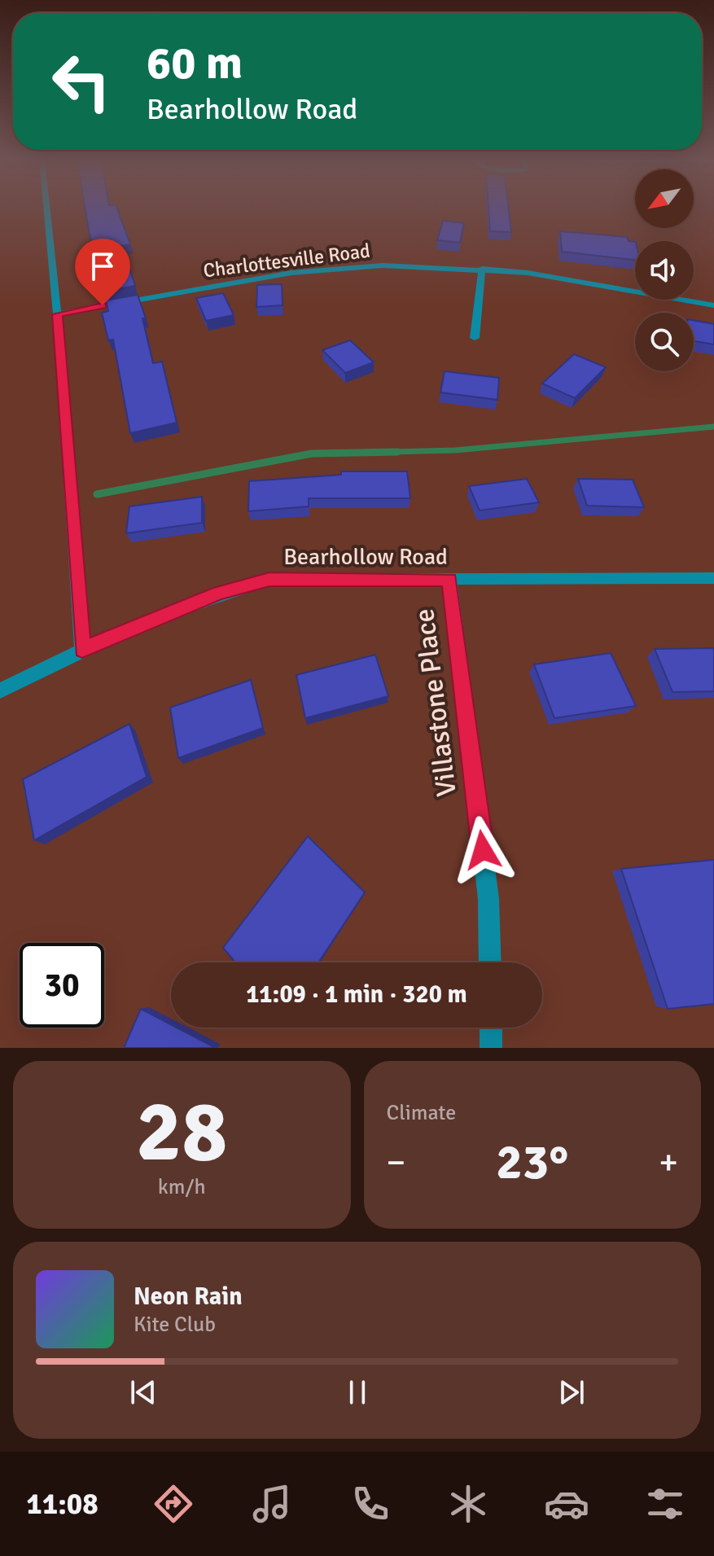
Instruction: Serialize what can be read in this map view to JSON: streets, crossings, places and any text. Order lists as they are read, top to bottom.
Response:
{
  "streets": {
    "street": ["Charlottesville Road", "Bearhollow Road", "Villastone Place"]
  },
  "crossings": [
    ["Bearhollow Road", "Villastone Place"]
  ],
  "north": "bottom left",
  "page": {
    "turn": ["60 m", "Bearhollow Road"],
    "limit": "30",
    "trip": "11:09 · 1 min · 320 m",
    "tile": [
      ["28", "km/h"],
      "Climate"
    ],
    "heat": ["−", "23°", "+"],
    "song": ["Neon Rain", "Kite Club"],
    "tabs": "11:08"
  }
}
